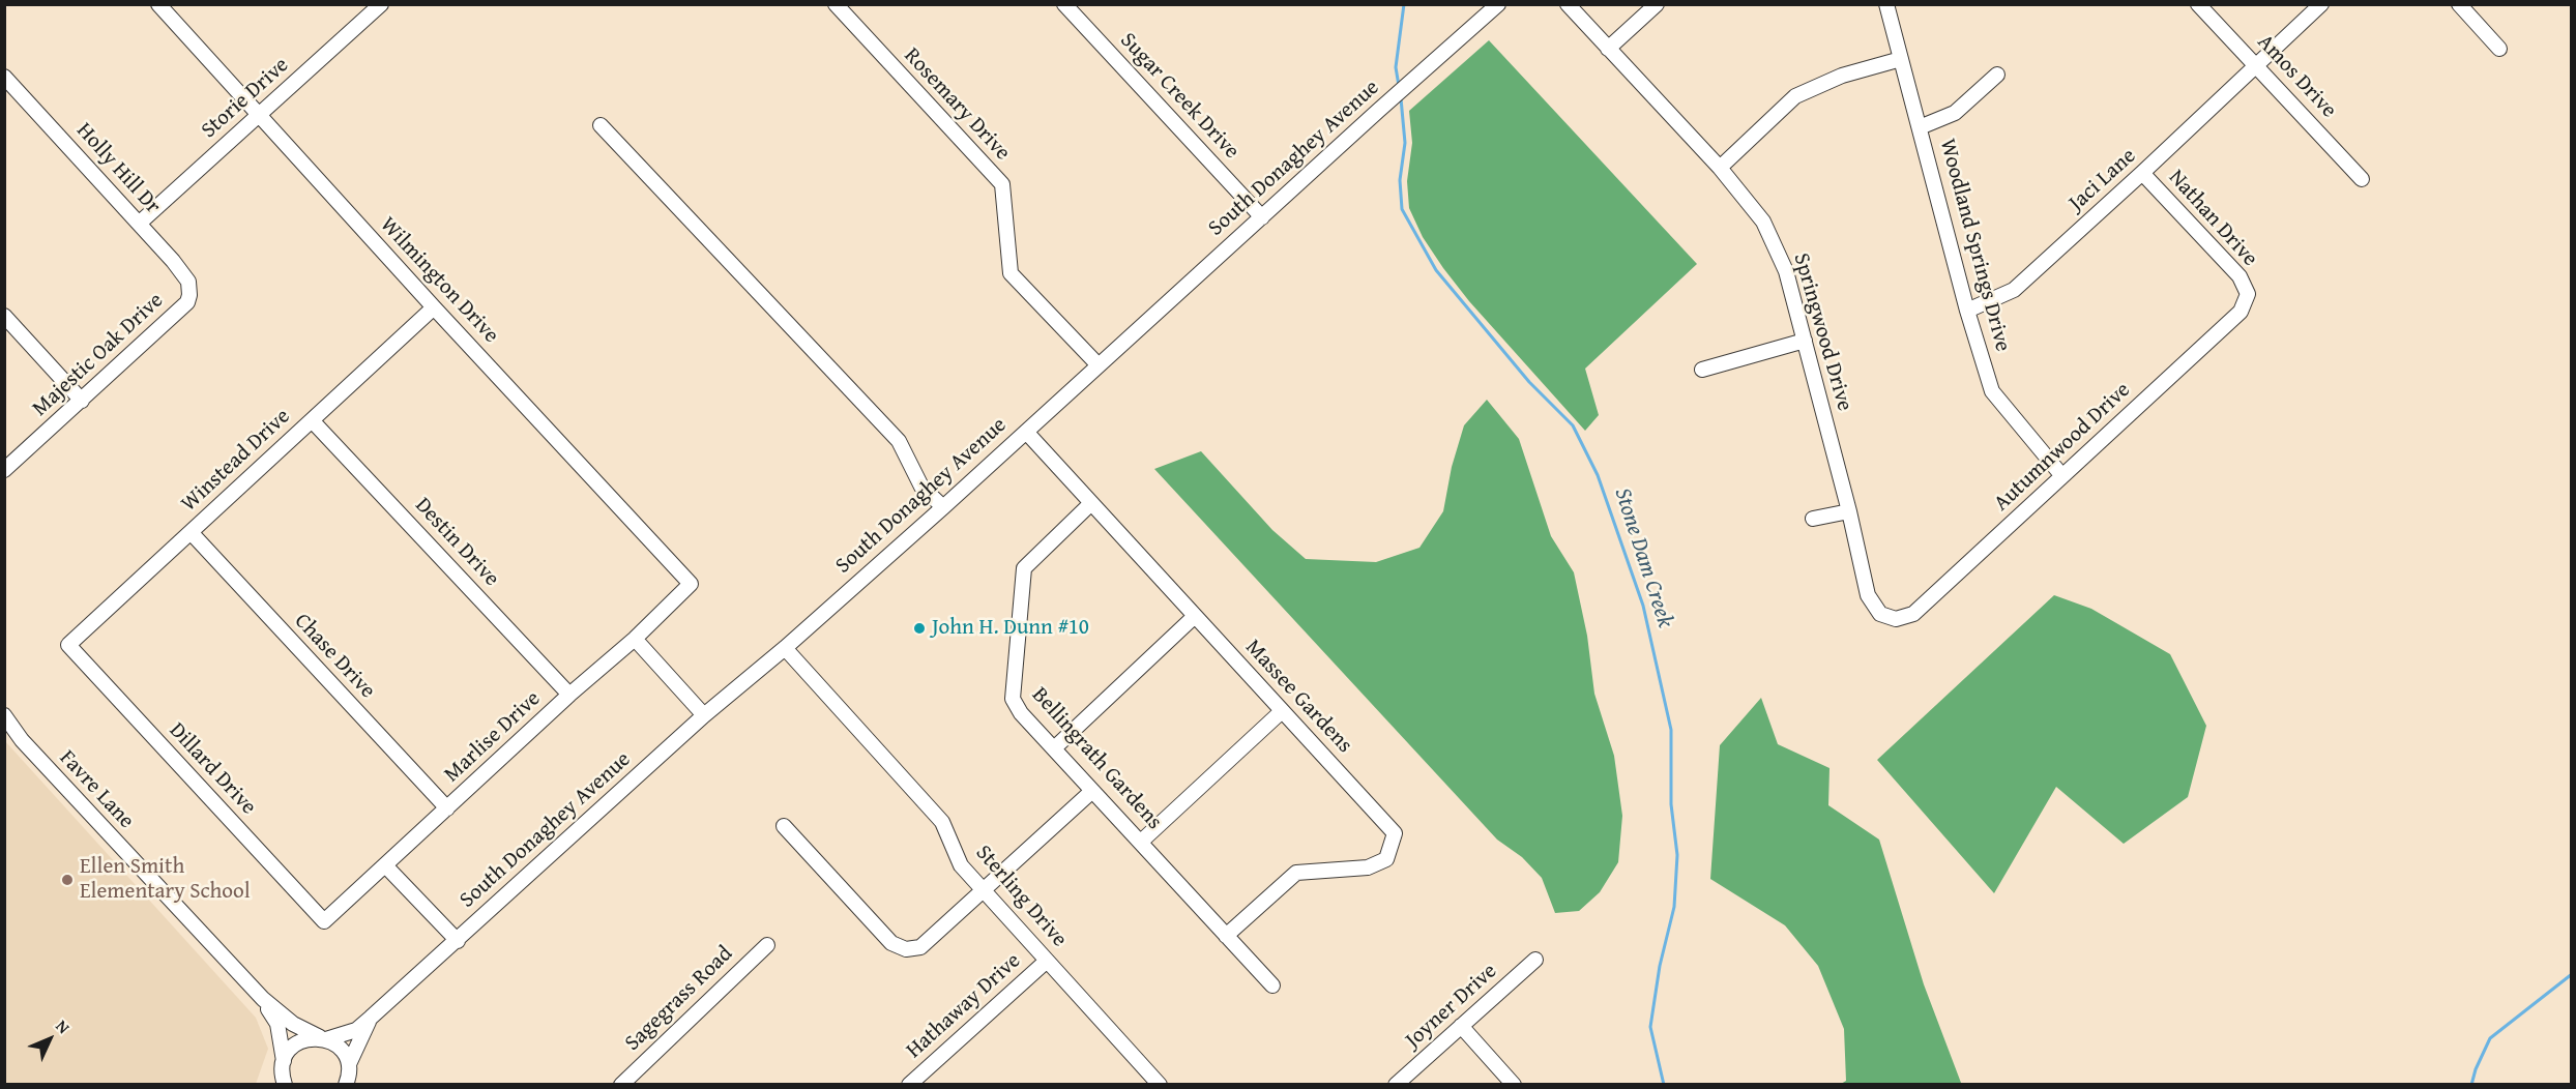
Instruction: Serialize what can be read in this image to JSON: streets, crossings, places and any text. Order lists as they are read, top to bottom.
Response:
{
  "streets": {
    "street": [
      "Amos Drive",
      "Sugar Creek Drive",
      "Storie Drive",
      "Rosemary Drive",
      "South Donaghey Avenue",
      "Holly Hill Dr",
      "Jaci Lane",
      "Nathan Drive",
      "Woodland Springs Drive",
      "Wilmington Drive",
      "Springwood Drive",
      "Majestic Oak Drive",
      "Autumnwood Drive",
      "Winstead Drive",
      "Destin Drive",
      "Chase Drive",
      "Massee Gardens",
      "Marlise Drive",
      "Bellingrath Gardens",
      "Dillard Drive",
      "Favre Lane",
      "Sterling Drive",
      "Sagegrass Road",
      "Hathaway Drive",
      "Joyner Drive"
    ]
  },
  "crossings": [
    ["Amos Drive", "Jaci Lane"],
    ["Sugar Creek Drive", "South Donaghey Avenue"],
    ["Storie Drive", "Holly Hill Dr"],
    ["Storie Drive", "Wilmington Drive"],
    ["Rosemary Drive", "South Donaghey Avenue"],
    ["South Donaghey Avenue", "Massee Gardens"],
    ["South Donaghey Avenue", "Favre Lane"],
    ["South Donaghey Avenue", "Sterling Drive"],
    ["Holly Hill Dr", "Majestic Oak Drive"],
    ["Jaci Lane", "Nathan Drive"],
    ["Jaci Lane", "Woodland Springs Drive"],
    ["Nathan Drive", "Autumnwood Drive"],
    ["Woodland Springs Drive", "Autumnwood Drive"],
    ["Wilmington Drive", "Winstead Drive"],
    ["Wilmington Drive", "Marlise Drive"],
    ["Springwood Drive", "Autumnwood Drive"],
    ["Winstead Drive", "Destin Drive"],
    ["Winstead Drive", "Chase Drive"],
    ["Winstead Drive", "Dillard Drive"],
    ["Destin Drive", "Marlise Drive"],
    ["Chase Drive", "Marlise Drive"],
    ["Massee Gardens", "Bellingrath Gardens"],
    ["Marlise Drive", "Dillard Drive"],
    ["Sterling Drive", "Hathaway Drive"]
  ],
  "water": ["Stone Dam Creek"],
  "places": ["John H. Dunn #10", "Ellen Smith Elementary School"],
  "north": "top right"
}
